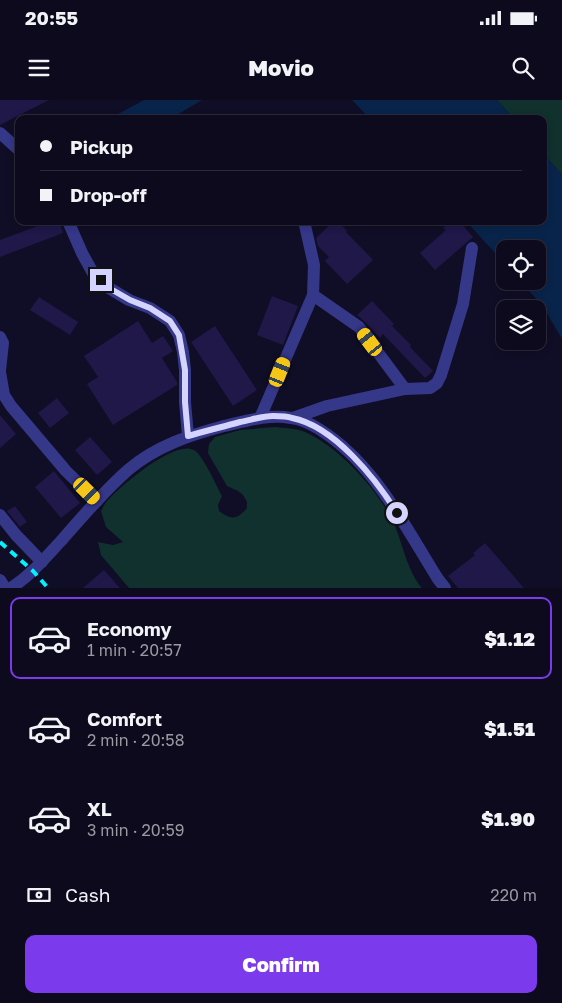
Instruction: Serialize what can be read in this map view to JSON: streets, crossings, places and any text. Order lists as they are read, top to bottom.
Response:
{
  "page": {
    "status": "20:55",
    "header": "Movio",
    "banner": ["Pickup", "Drop-off"],
    "list": [
      {
        "name": "Economy",
        "note": "1 min · 20:57",
        "value": "$1.12"
      },
      {
        "name": "Comfort",
        "note": "2 min · 20:58",
        "value": "$1.51"
      },
      {
        "name": "XL",
        "note": "3 min · 20:59",
        "value": "$1.90"
      }
    ],
    "pay": ["Cash", "220 m"],
    "buttons": "Confirm"
  }
}
